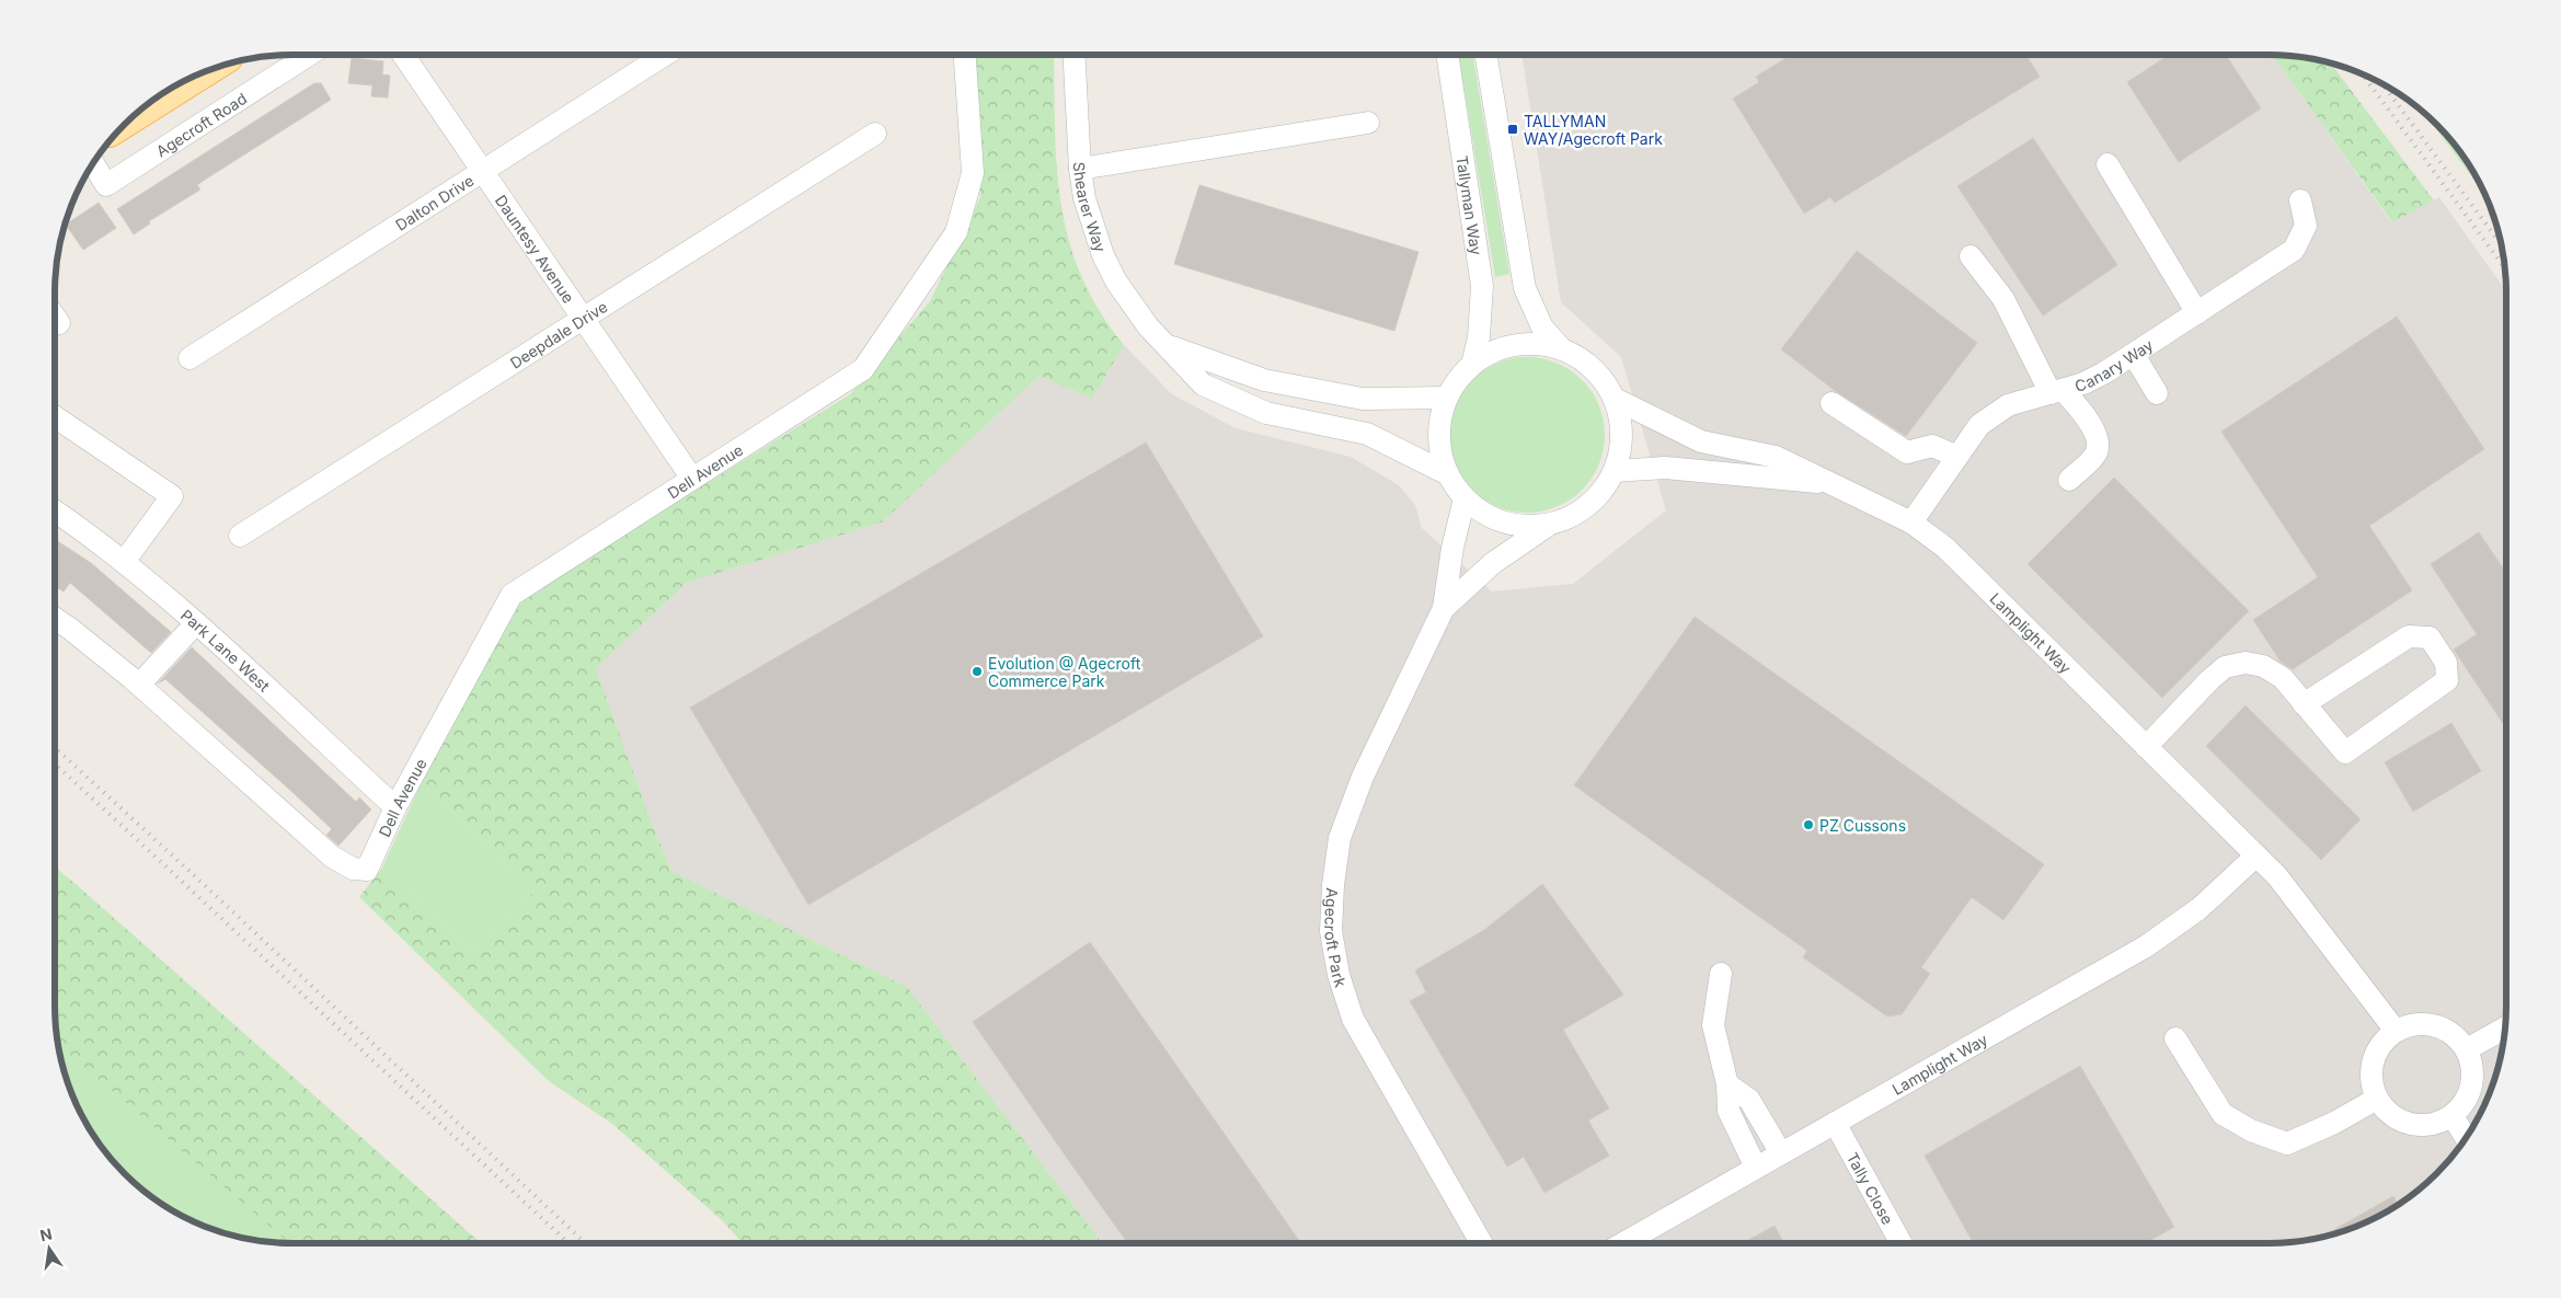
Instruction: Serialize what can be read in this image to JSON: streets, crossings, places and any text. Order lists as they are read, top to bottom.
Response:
{
  "streets": {
    "street": [
      "Agecroft Road",
      "Dalton Drive",
      "Tallyman Way",
      "Shearer Way",
      "Dauntesy Avenue",
      "Deepdale Drive",
      "Canary Way",
      "Dell Avenue",
      "Lamplight Way",
      "Park Lane West",
      "Agecroft Park",
      "Tally Close"
    ]
  },
  "crossings": [
    ["Dalton Drive", "Dauntesy Avenue"],
    ["Tallyman Way", "Shearer Way"],
    ["Tallyman Way", "Lamplight Way"],
    ["Shearer Way", "Lamplight Way"],
    ["Dauntesy Avenue", "Deepdale Drive"],
    ["Dauntesy Avenue", "Dell Avenue"],
    ["Canary Way", "Lamplight Way"],
    ["Dell Avenue", "Park Lane West"],
    ["Lamplight Way", "Tally Close"]
  ],
  "places": {
    "transit": ["TALLYMAN WAY/Agecroft Park"],
    "other": ["Evolution @ Agecroft Commerce Park", "PZ Cussons"]
  },
  "north": "top"
}
